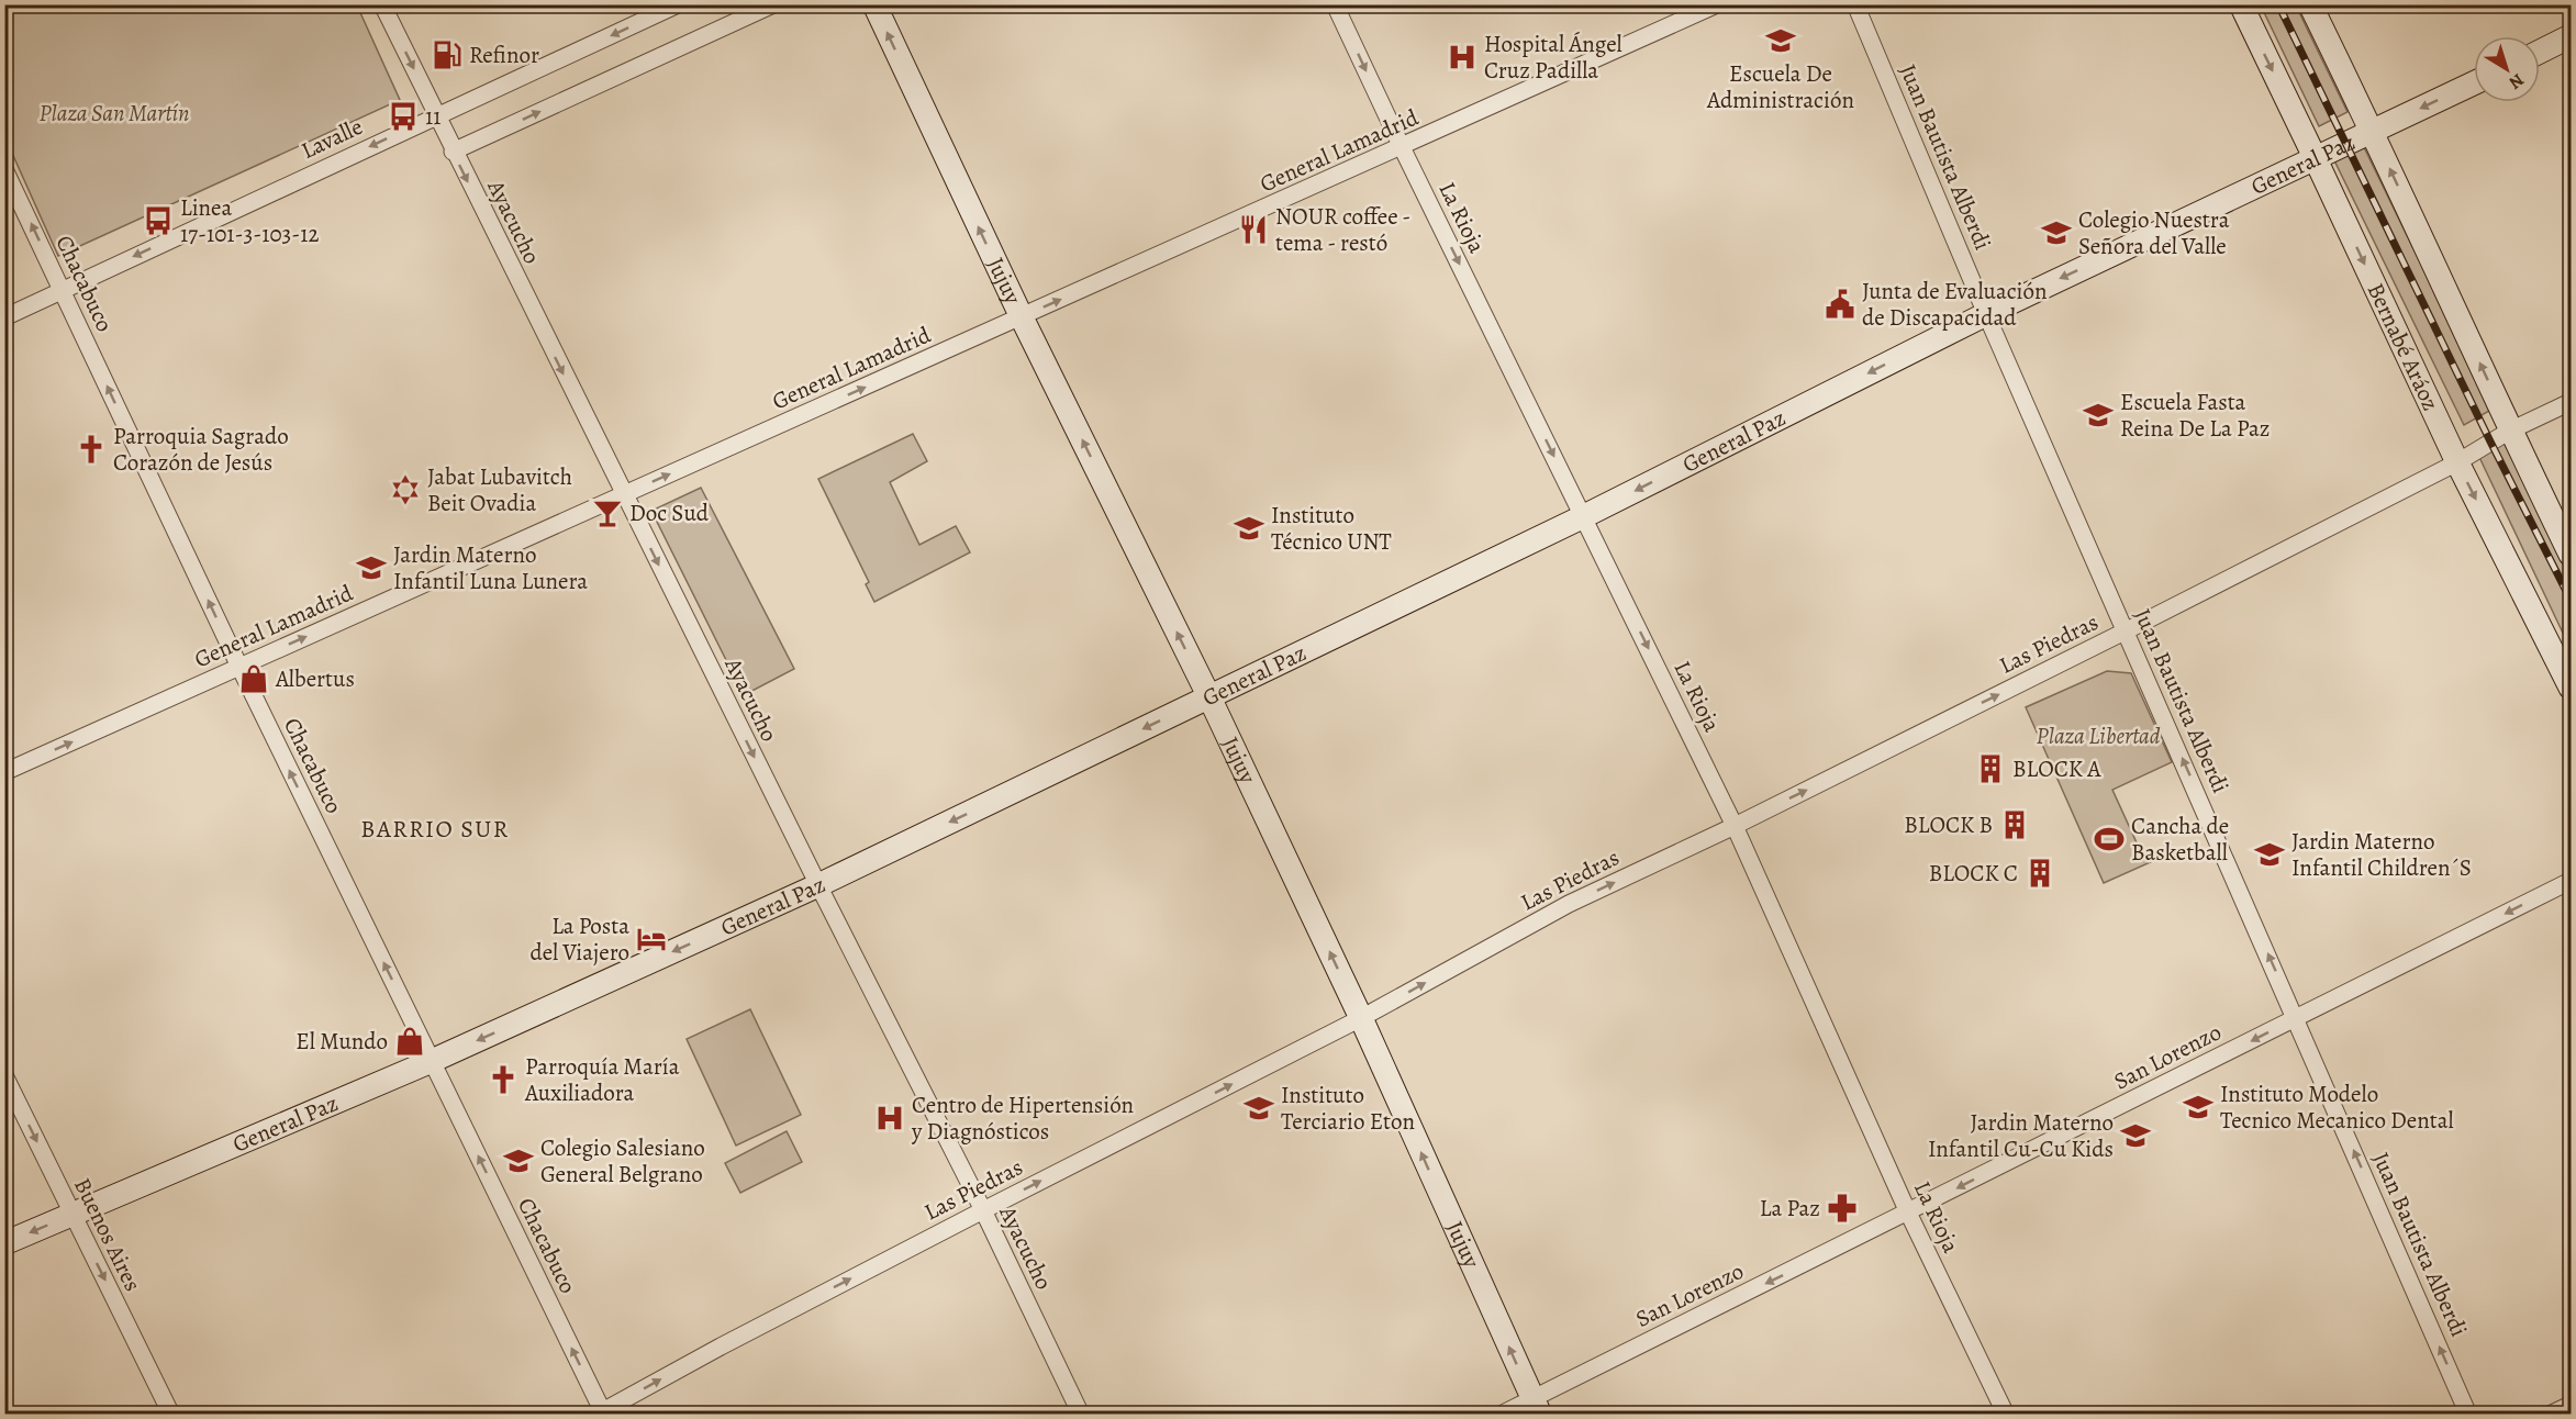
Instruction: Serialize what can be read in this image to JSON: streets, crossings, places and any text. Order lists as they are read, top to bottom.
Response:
{
  "streets": {
    "street": [
      "Lavalle",
      "General Lamadrid",
      "Juan Bautista Alberdi",
      "General Paz",
      "La Rioja",
      "Ayacucho",
      "Jujuy",
      "Chacabuco",
      "Bernabé Aráoz",
      "Las Piedras",
      "San Lorenzo",
      "Buenos Aires"
    ]
  },
  "crossings": [
    ["Lavalle", "Ayacucho"],
    ["Lavalle", "Chacabuco"],
    ["General Lamadrid", "La Rioja"],
    ["General Lamadrid", "Ayacucho"],
    ["General Lamadrid", "Jujuy"],
    ["General Lamadrid", "Chacabuco"],
    ["Juan Bautista Alberdi", "General Paz"],
    ["Juan Bautista Alberdi", "Las Piedras"],
    ["Juan Bautista Alberdi", "San Lorenzo"],
    ["General Paz", "La Rioja"],
    ["General Paz", "Ayacucho"],
    ["General Paz", "Jujuy"],
    ["General Paz", "Chacabuco"],
    ["General Paz", "Bernabé Aráoz"],
    ["General Paz", "Buenos Aires"],
    ["La Rioja", "Las Piedras"],
    ["La Rioja", "San Lorenzo"],
    ["Ayacucho", "Las Piedras"],
    ["Jujuy", "Las Piedras"],
    ["Jujuy", "San Lorenzo"],
    ["Chacabuco", "Las Piedras"],
    ["Bernabé Aráoz", "Las Piedras"]
  ],
  "one_way": [
    "General Lamadrid",
    "Juan Bautista Alberdi",
    "General Paz",
    "La Rioja",
    "Ayacucho",
    "Jujuy",
    "Chacabuco",
    "Las Piedras",
    "San Lorenzo",
    "Buenos Aires"
  ],
  "districts": ["BARRIO SUR"],
  "parks": ["Plaza San Martín", "Plaza Libertad"],
  "places": {
    "school or university": [
      "Escuela De Administración",
      "Colegio Nuestra Señora del Valle",
      "Escuela Fasta Reina De La Paz",
      "Instituto Técnico UNT",
      "Jardin Materno Infantil Luna Lunera",
      "Jardin Materno Infantil Children´S",
      "Instituto Modelo Tecnico Mecanico Dental",
      "Instituto Terciario Eton",
      "Jardin Materno Infantil Cu-Cu Kids",
      "Colegio Salesiano General Belgrano"
    ],
    "fuel station": ["Refinor"],
    "hospital": ["Hospital Ángel Cruz Padilla", "Centro de Hipertensión y Diagnósticos"],
    "bus stop": ["11", "Linea 17-101-3-103-12"],
    "restaurant": ["NOUR coffee - tema - restó"],
    "public building": ["Junta de Evaluación de Discapacidad"],
    "church": ["Parroquia Sagrado Corazón de Jesús", "Parroquía María Auxiliadora"],
    "synagogue": ["Jabat Lubavitch Beit Ovadia"],
    "bar": ["Doc Sud"],
    "shop": ["Albertus", "El Mundo"],
    "building": ["BLOCK A", "BLOCK B", "BLOCK C"],
    "sports": ["Cancha de Basketball"],
    "hotel": ["La Posta del Viajero"],
    "pharmacy": ["La Paz"]
  },
  "north": "bottom right"
}
